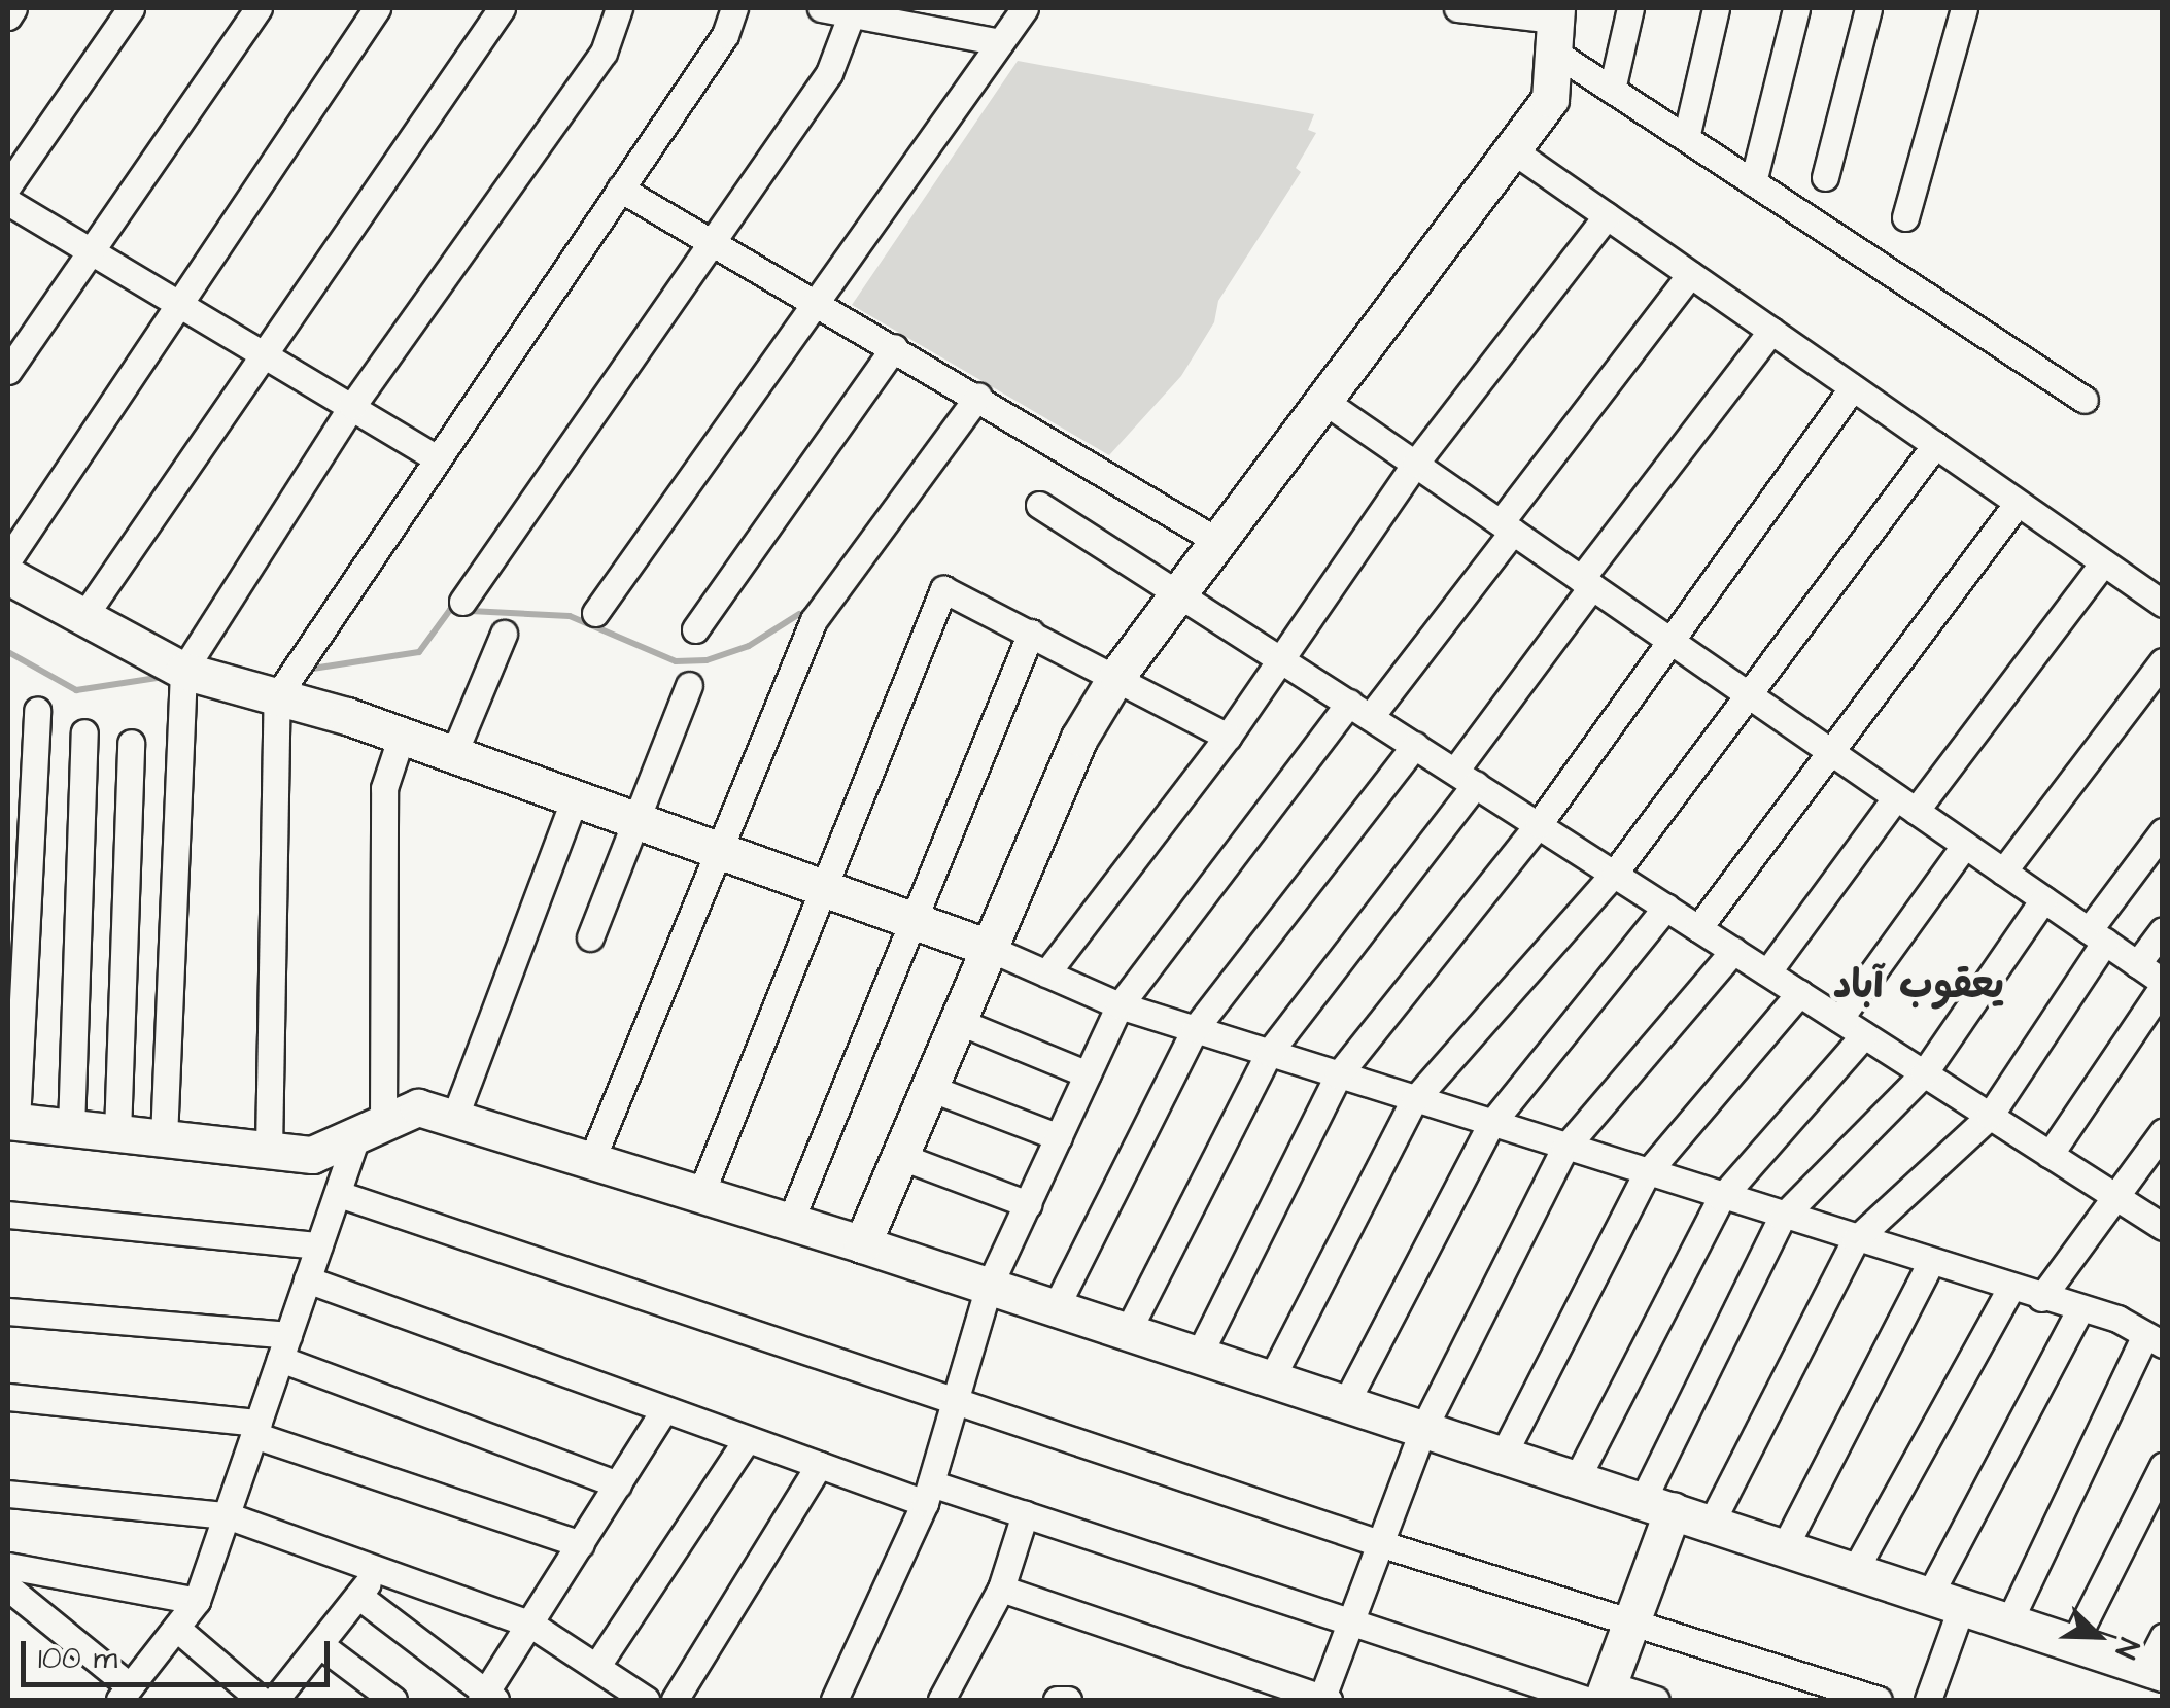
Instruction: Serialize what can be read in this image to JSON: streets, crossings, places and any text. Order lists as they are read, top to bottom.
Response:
{
  "districts": ["یعقوب آباد"],
  "scale_bar": "100 m",
  "north": "bottom right"
}
